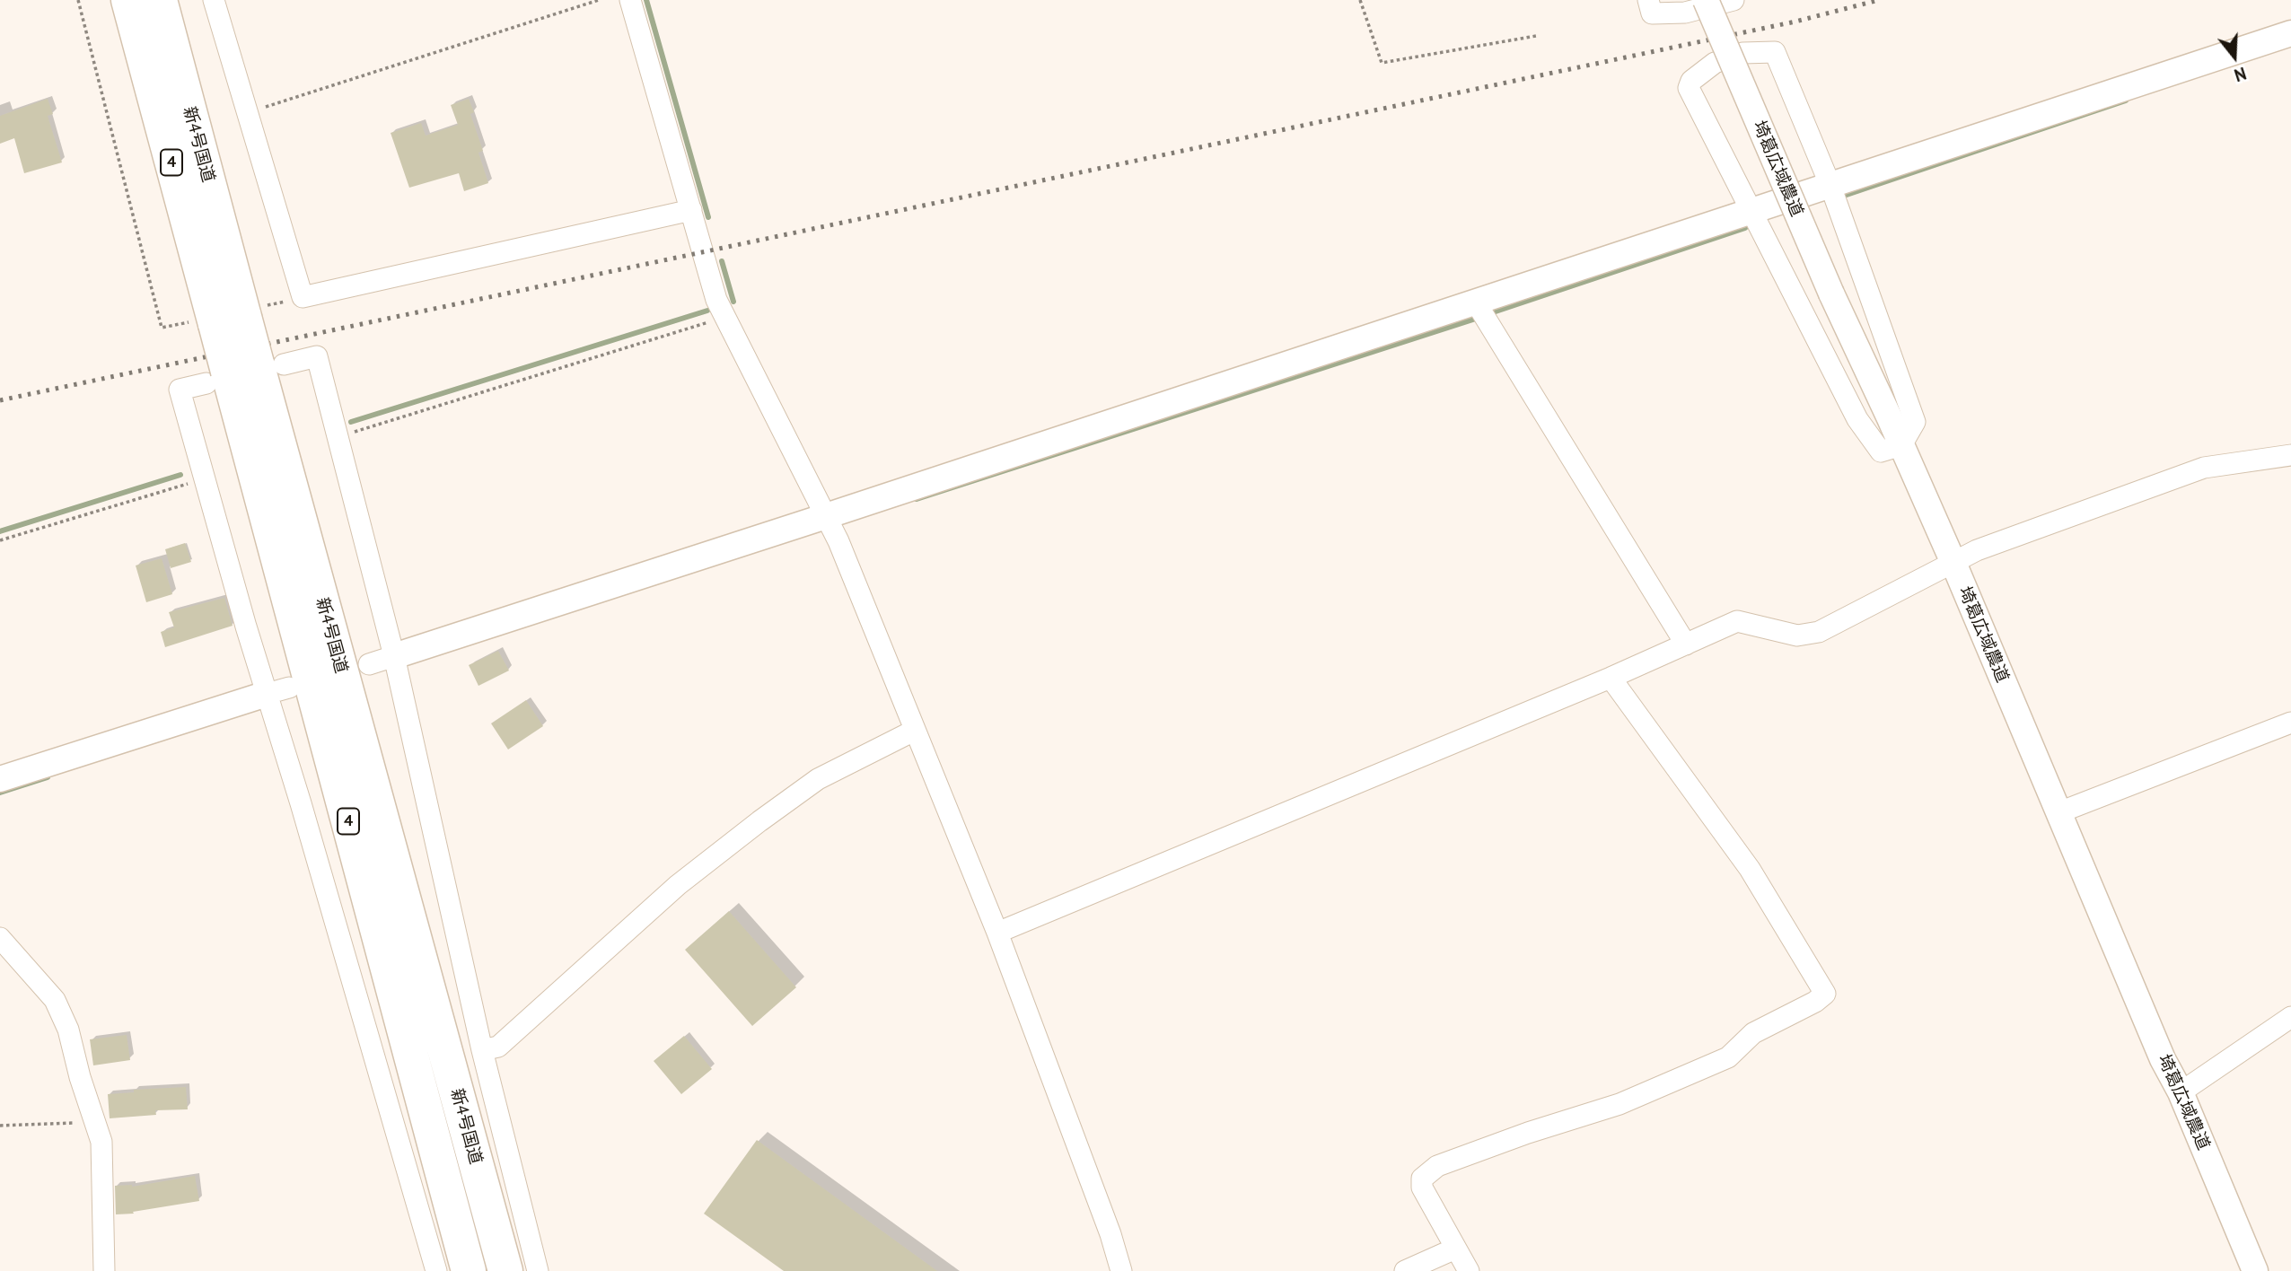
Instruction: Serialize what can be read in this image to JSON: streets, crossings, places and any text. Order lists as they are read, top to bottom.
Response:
{
  "streets": {
    "highway": ["新4号国道", "4"],
    "street": ["埼葛広域農道"]
  },
  "north": "bottom"
}
